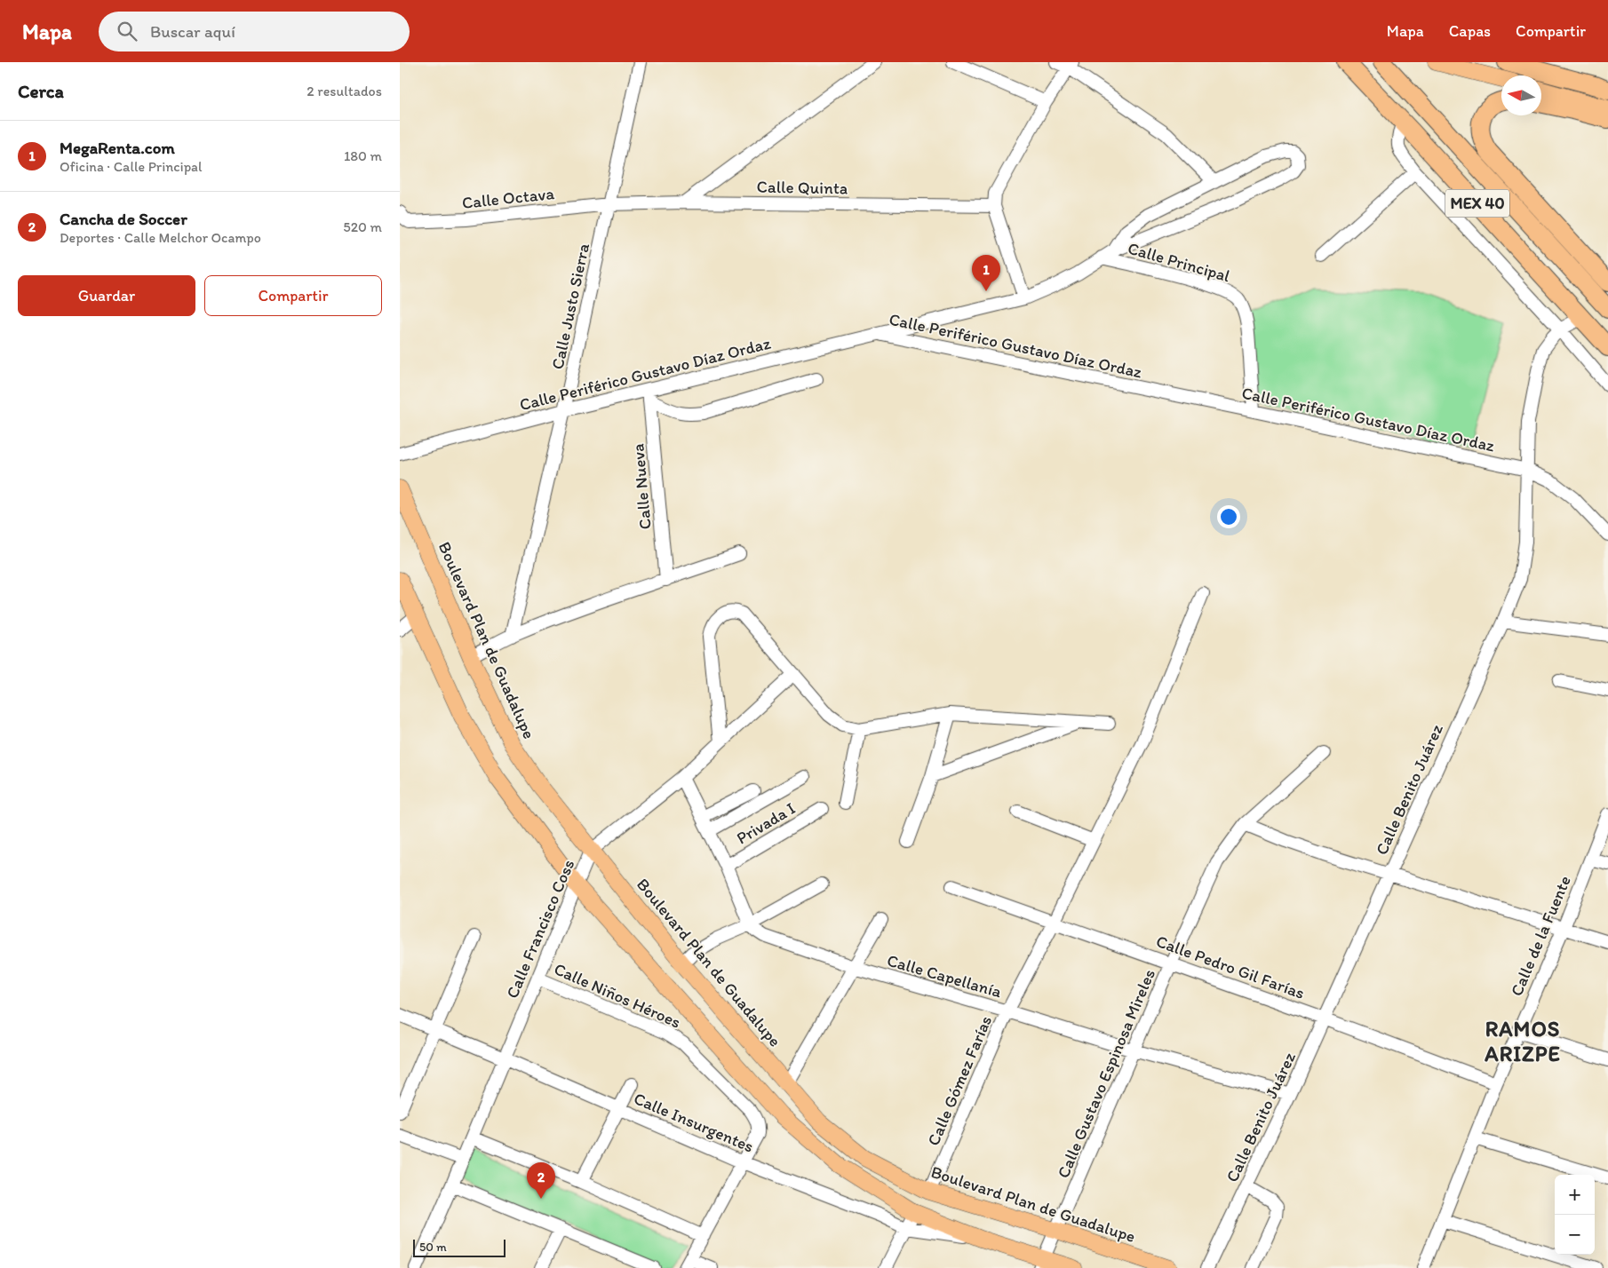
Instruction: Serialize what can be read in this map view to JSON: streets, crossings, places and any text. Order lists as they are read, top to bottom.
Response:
{
  "streets": {
    "highway": ["MEX 40"],
    "main road": ["Boulevard Plan de Guadalupe"],
    "street": [
      "Calle Quinta",
      "Calle Octava",
      "Calle Principal",
      "Calle Justo Sierra",
      "Calle Periférico Gustavo Díaz Ordaz",
      "Calle Nueva",
      "Calle Benito Juárez",
      "Privada I",
      "Calle Francisco Coss",
      "Calle de la Fuente",
      "Calle Pedro Gil Farías",
      "Calle Capellanía",
      "Calle Niños Héroes",
      "Calle Gustavo Espinosa Mireles",
      "Calle Gómez Farías",
      "Calle Insurgentes"
    ]
  },
  "crossings": [
    ["Calle Quinta", "Calle Octava"],
    ["Calle Quinta", "Calle Justo Sierra"],
    ["Calle Octava", "Calle Justo Sierra"],
    ["MEX 40", "Calle Benito Juárez"],
    ["Calle Principal", "Calle Periférico Gustavo Díaz Ordaz"],
    ["Calle Justo Sierra", "Calle Periférico Gustavo Díaz Ordaz"],
    ["Calle Periférico Gustavo Díaz Ordaz", "Calle Nueva"],
    ["Calle Periférico Gustavo Díaz Ordaz", "Calle Benito Juárez"],
    ["Boulevard Plan de Guadalupe", "Calle Francisco Coss"],
    ["Boulevard Plan de Guadalupe", "Calle Gustavo Espinosa Mireles"],
    ["Boulevard Plan de Guadalupe", "Calle Gómez Farías"],
    ["Calle Benito Juárez", "Calle Pedro Gil Farías"],
    ["Calle Benito Juárez", "Calle Capellanía"],
    ["Calle Francisco Coss", "Calle Niños Héroes"],
    ["Calle Francisco Coss", "Calle Insurgentes"],
    ["Calle de la Fuente", "Calle Pedro Gil Farías"],
    ["Calle Pedro Gil Farías", "Calle Gustavo Espinosa Mireles"],
    ["Calle Pedro Gil Farías", "Calle Gómez Farías"],
    ["Calle Capellanía", "Calle Gustavo Espinosa Mireles"],
    ["Calle Capellanía", "Calle Gómez Farías"],
    ["Calle Niños Héroes", "Calle Insurgentes"]
  ],
  "districts": ["RAMOS ARIZPE"],
  "scale_bar": "50 m",
  "north": "left",
  "page": {
    "header": "Mapa",
    "search": "Buscar aquí",
    "nav": ["Mapa", "Capas", "Compartir"],
    "heading": ["Cerca", "2 resultados"],
    "list": [
      {
        "mark": "1",
        "name": "MegaRenta.com",
        "note": "Oficina · Calle Principal",
        "value": "180 m"
      },
      {
        "mark": "2",
        "name": "Cancha de Soccer",
        "note": "Deportes · Calle Melchor Ocampo",
        "value": "520 m"
      }
    ],
    "pins": ["1", "2"],
    "buttons": ["Guardar", "Compartir"],
    "map_buttons": ["+", "−"],
    "scale": "50 m"
  }
}
